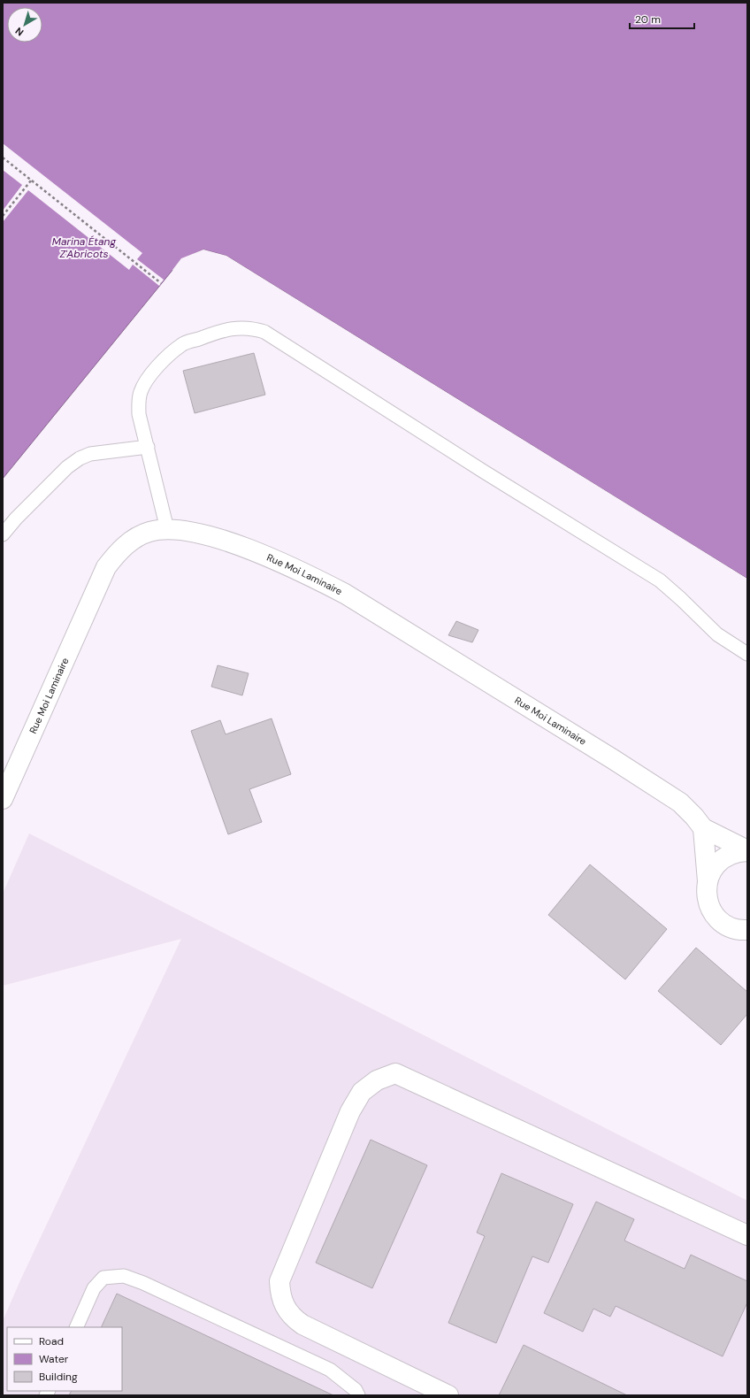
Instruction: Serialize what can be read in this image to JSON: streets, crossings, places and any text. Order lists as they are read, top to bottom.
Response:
{
  "streets": {
    "street": ["Rue Moi Laminaire"]
  },
  "water": ["Marina Étang Z'Abricots"],
  "legend": ["Road", "Water", "Building"],
  "scale_bar": "20 m",
  "north": "bottom left"
}
